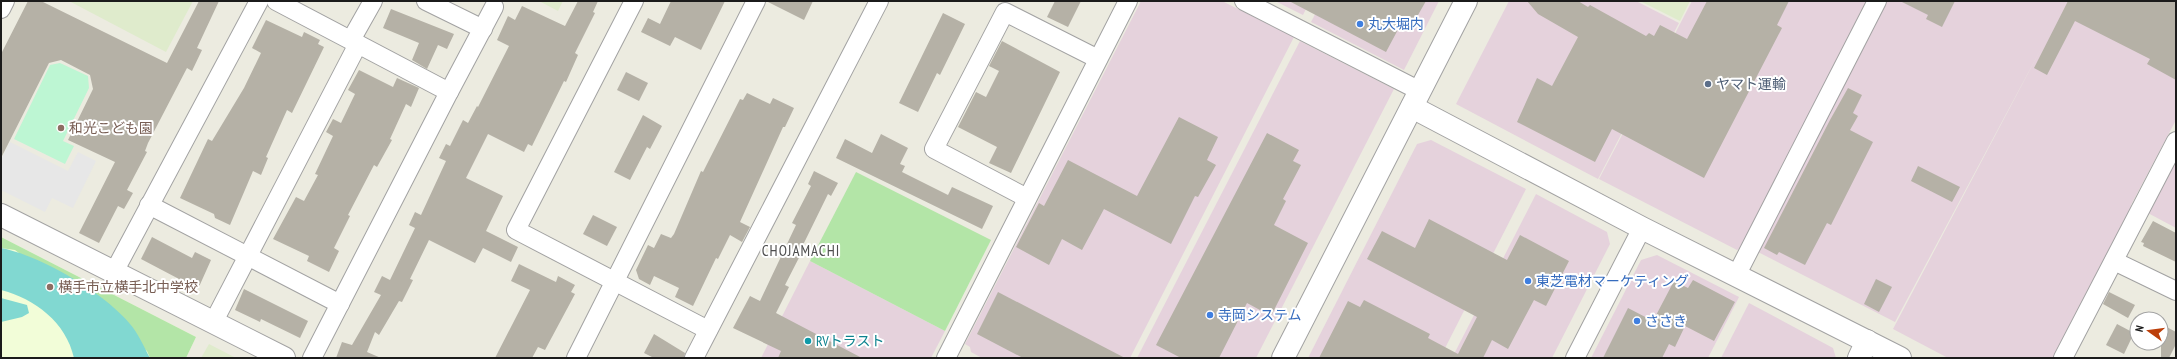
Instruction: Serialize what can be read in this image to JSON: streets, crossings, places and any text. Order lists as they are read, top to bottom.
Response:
{
  "districts": ["CHOJAMACHI"],
  "places": [
    "丸大堀内",
    "ヤマト運輸",
    "和光こども園",
    "東芝電材マーケティング",
    "横手市立横手北中学校",
    "寺岡システム",
    "ささき",
    "RVトラスト"
  ],
  "north": "left"
}
